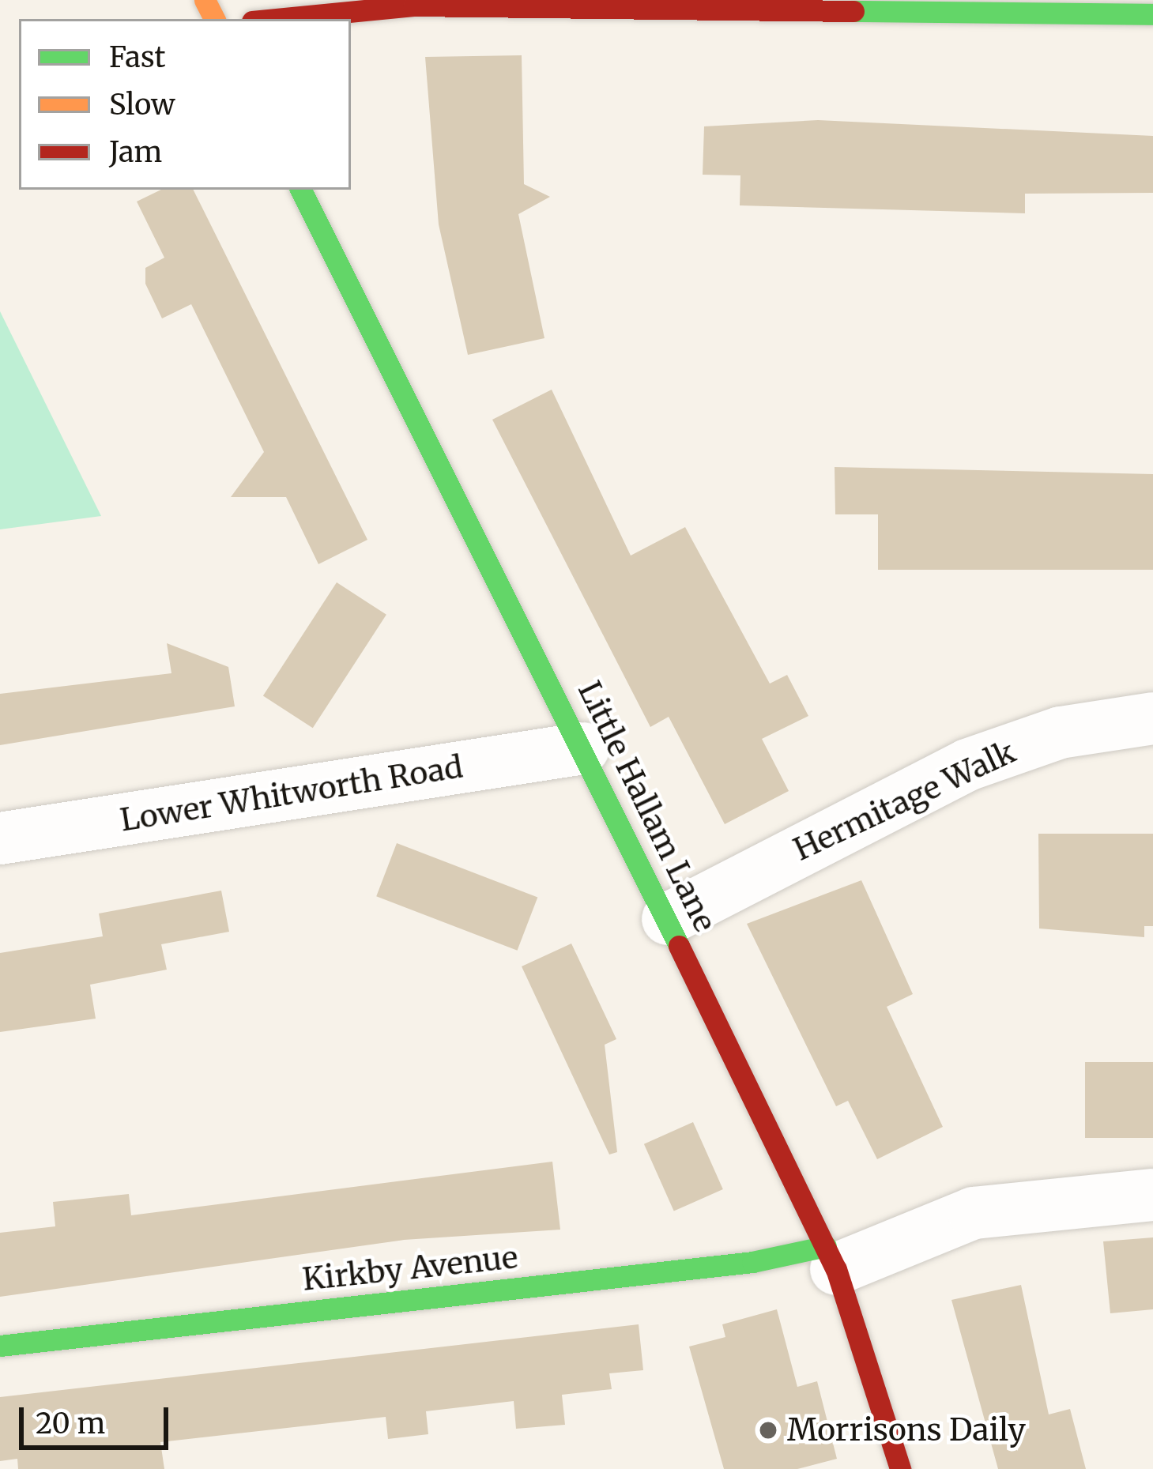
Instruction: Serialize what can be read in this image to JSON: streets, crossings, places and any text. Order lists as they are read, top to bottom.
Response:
{
  "streets": {
    "street": [
      "Lower Whitworth Road",
      "Hermitage Walk",
      "Little Hallam Lane",
      "Kirkby Avenue"
    ]
  },
  "crossings": [
    ["Lower Whitworth Road", "Little Hallam Lane"],
    ["Hermitage Walk", "Little Hallam Lane"],
    ["Little Hallam Lane", "Kirkby Avenue"]
  ],
  "places": ["Morrisons Daily"],
  "legend": ["Fast", "Slow", "Jam"],
  "scale_bar": "20 m"
}
